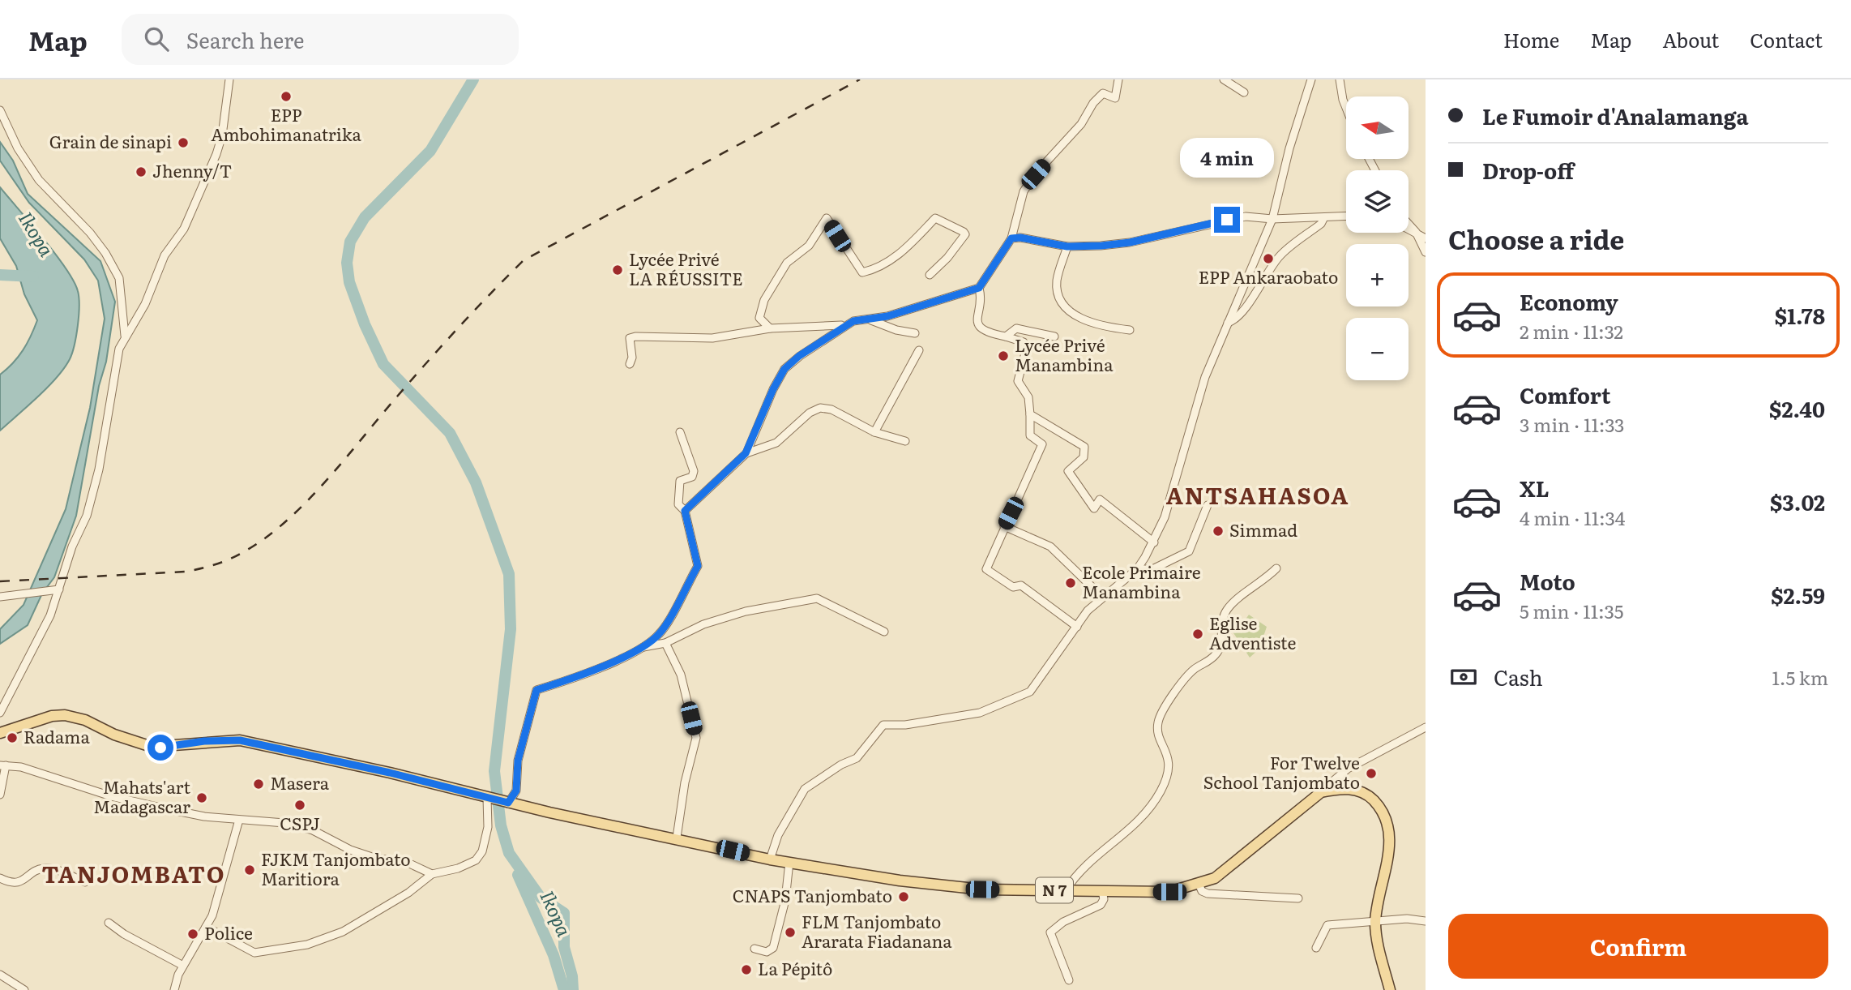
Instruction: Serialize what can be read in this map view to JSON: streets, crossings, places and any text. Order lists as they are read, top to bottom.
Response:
{
  "streets": {
    "main road": ["N 7"]
  },
  "districts": ["ANTSAHASOA", "TANJOMBATO"],
  "water": ["Ikopa"],
  "places": [
    "EPP Ambohimanatrika",
    "Grain de sinapi",
    "Jhenny/T",
    "EPP Ankaraobato",
    "Lycée Privé LA RÉUSSITE",
    "Lycée Privé Manambina",
    "Simmad",
    "Ecole Primaire Manambina",
    "Eglise Adventiste",
    "Radama",
    "For Twelve School Tanjombato",
    "Masera",
    "Mahats'art Madagascar",
    "CSPJ",
    "FJKM Tanjombato Maritiora",
    "CNAPS Tanjombato",
    "FLM Tanjombato Ararata Fiadanana",
    "Police",
    "La Pépitô"
  ],
  "north": "left",
  "page": {
    "header": "Map",
    "search": "Search here",
    "nav": [
      "Home",
      "Map",
      "About",
      "Contact"
    ],
    "banner": ["Le Fumoir d'Analamanga", "Drop-off"],
    "map_buttons": ["+", "−"],
    "bubble": "4 min",
    "heading": "Choose a ride",
    "list": [
      {
        "name": "Economy",
        "note": "2 min · 11:32",
        "value": "$1.78"
      },
      {
        "name": "Comfort",
        "note": "3 min · 11:33",
        "value": "$2.40"
      },
      {
        "name": "XL",
        "note": "4 min · 11:34",
        "value": "$3.02"
      },
      {
        "name": "Moto",
        "note": "5 min · 11:35",
        "value": "$2.59"
      }
    ],
    "pay": ["Cash", "1.5 km"],
    "buttons": "Confirm"
  }
}
